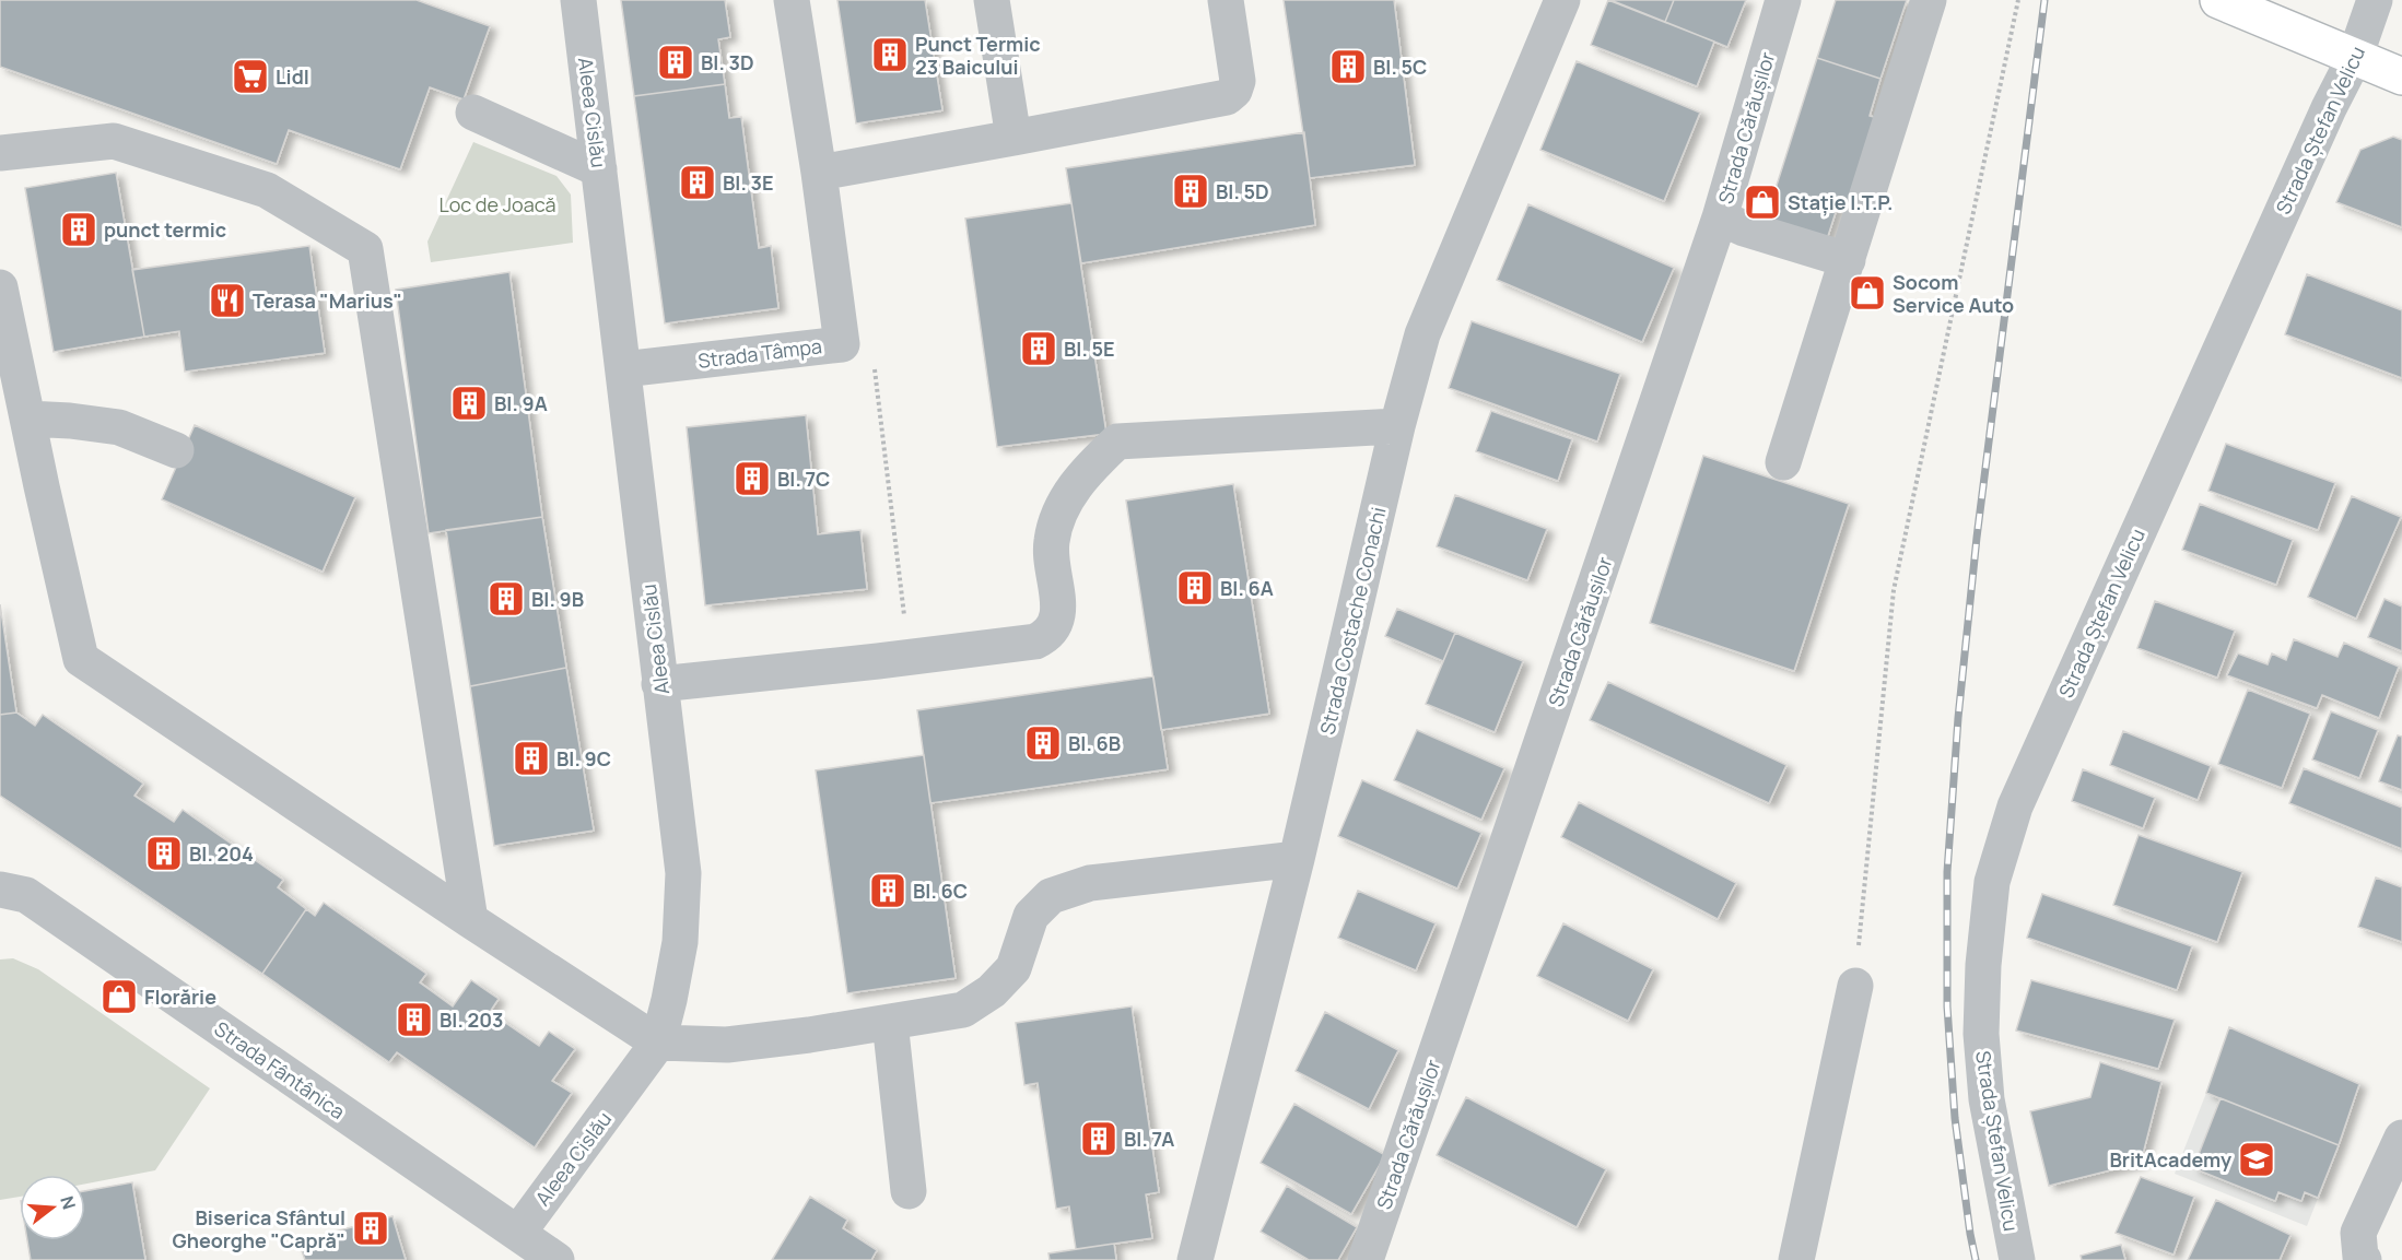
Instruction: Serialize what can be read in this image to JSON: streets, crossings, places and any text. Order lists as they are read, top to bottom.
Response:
{
  "streets": {
    "street": [
      "Aleea Cislău",
      "Strada Cărăușilor",
      "Strada Ștefan Velicu",
      "Strada Tâmpa",
      "Strada Costache Conachi",
      "Strada Fântânica"
    ]
  },
  "crossings": [
    ["Aleea Cislău", "Strada Tâmpa"],
    ["Aleea Cislău", "Strada Fântânica"]
  ],
  "parks": ["Loc de Joacă"],
  "places": {
    "building": [
      "Punct Termic 23 Baicului",
      "Bl. 3D",
      "Bl. 5C",
      "Bl. 3E",
      "Bl. 5D",
      "punct termic",
      "Bl. 5E",
      "Bl. 9A",
      "Bl. 7C",
      "Bl. 6A",
      "Bl. 9B",
      "Bl. 6B",
      "Bl. 9C",
      "Bl. 204",
      "Bl. 6C",
      "Bl. 203",
      "Bl. 7A",
      "Biserica Sfântul Gheorghe \"Capră\""
    ],
    "supermarket": ["Lidl"],
    "shop": ["Stație I.T.P.", "Socom Service Auto", "Florărie"],
    "restaurant": ["Terasa \"Marius\""],
    "school or university": ["BritAcademy"]
  },
  "north": "right"
}
